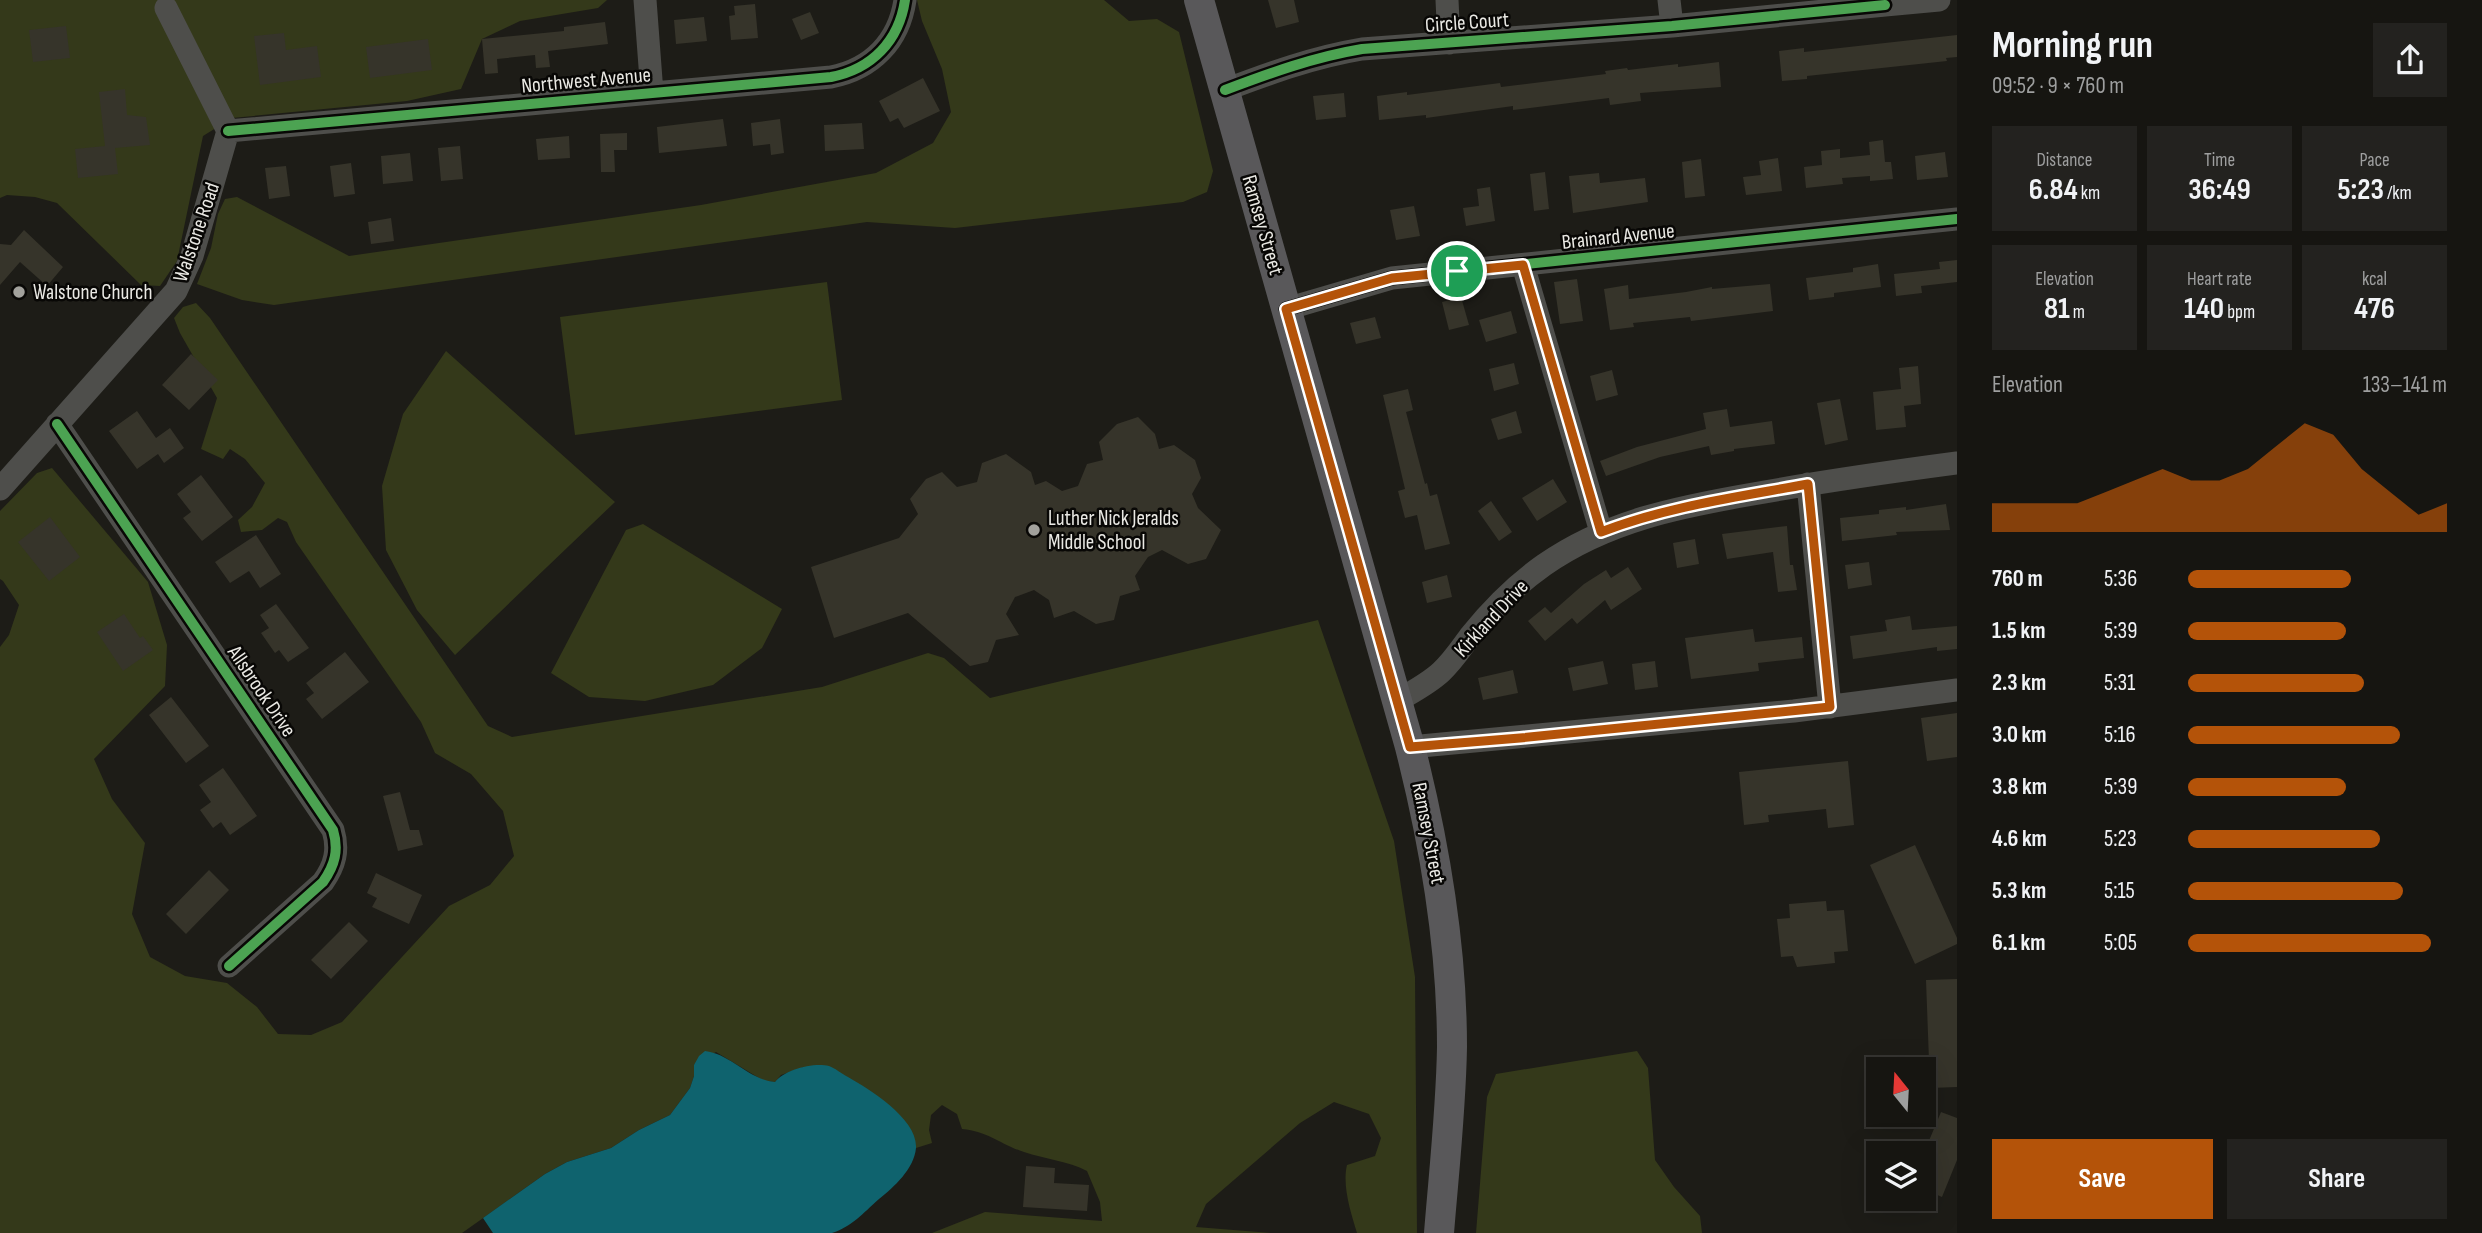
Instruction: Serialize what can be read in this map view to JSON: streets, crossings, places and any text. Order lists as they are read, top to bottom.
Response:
{
  "streets": {
    "main road": ["Ramsey Street"],
    "street": [
      "Circle Court",
      "Northwest Avenue",
      "Walstone Road",
      "Brainard Avenue",
      "Kirkland Drive",
      "Allsbrook Drive"
    ]
  },
  "crossings": [
    ["Circle Court", "Ramsey Street"],
    ["Northwest Avenue", "Walstone Road"],
    ["Ramsey Street", "Brainard Avenue"],
    ["Ramsey Street", "Kirkland Drive"],
    ["Walstone Road", "Allsbrook Drive"]
  ],
  "places": ["Walstone Church", "Luther Nick Jeralds Middle School"],
  "north": "top",
  "page": {
    "heading": ["Morning run", "09:52 · 9 × 760 m"],
    "stats": [
      ["Distance", "6.84 km"],
      ["Time", "36:49"],
      ["Pace", "5:23 /km"],
      ["Elevation", "81 m"],
      ["Heart rate", "140 bpm"],
      ["kcal", "476"]
    ],
    "chart": ["Elevation", "133–141 m"],
    "list": [
      {
        "name": "760 m",
        "note": "5:36"
      },
      {
        "name": "1.5 km",
        "note": "5:39"
      },
      {
        "name": "2.3 km",
        "note": "5:31"
      },
      {
        "name": "3.0 km",
        "note": "5:16"
      },
      {
        "name": "3.8 km",
        "note": "5:39"
      },
      {
        "name": "4.6 km",
        "note": "5:23"
      },
      {
        "name": "5.3 km",
        "note": "5:15"
      },
      {
        "name": "6.1 km",
        "note": "5:05"
      }
    ],
    "buttons": ["Save", "Share"]
  }
}
